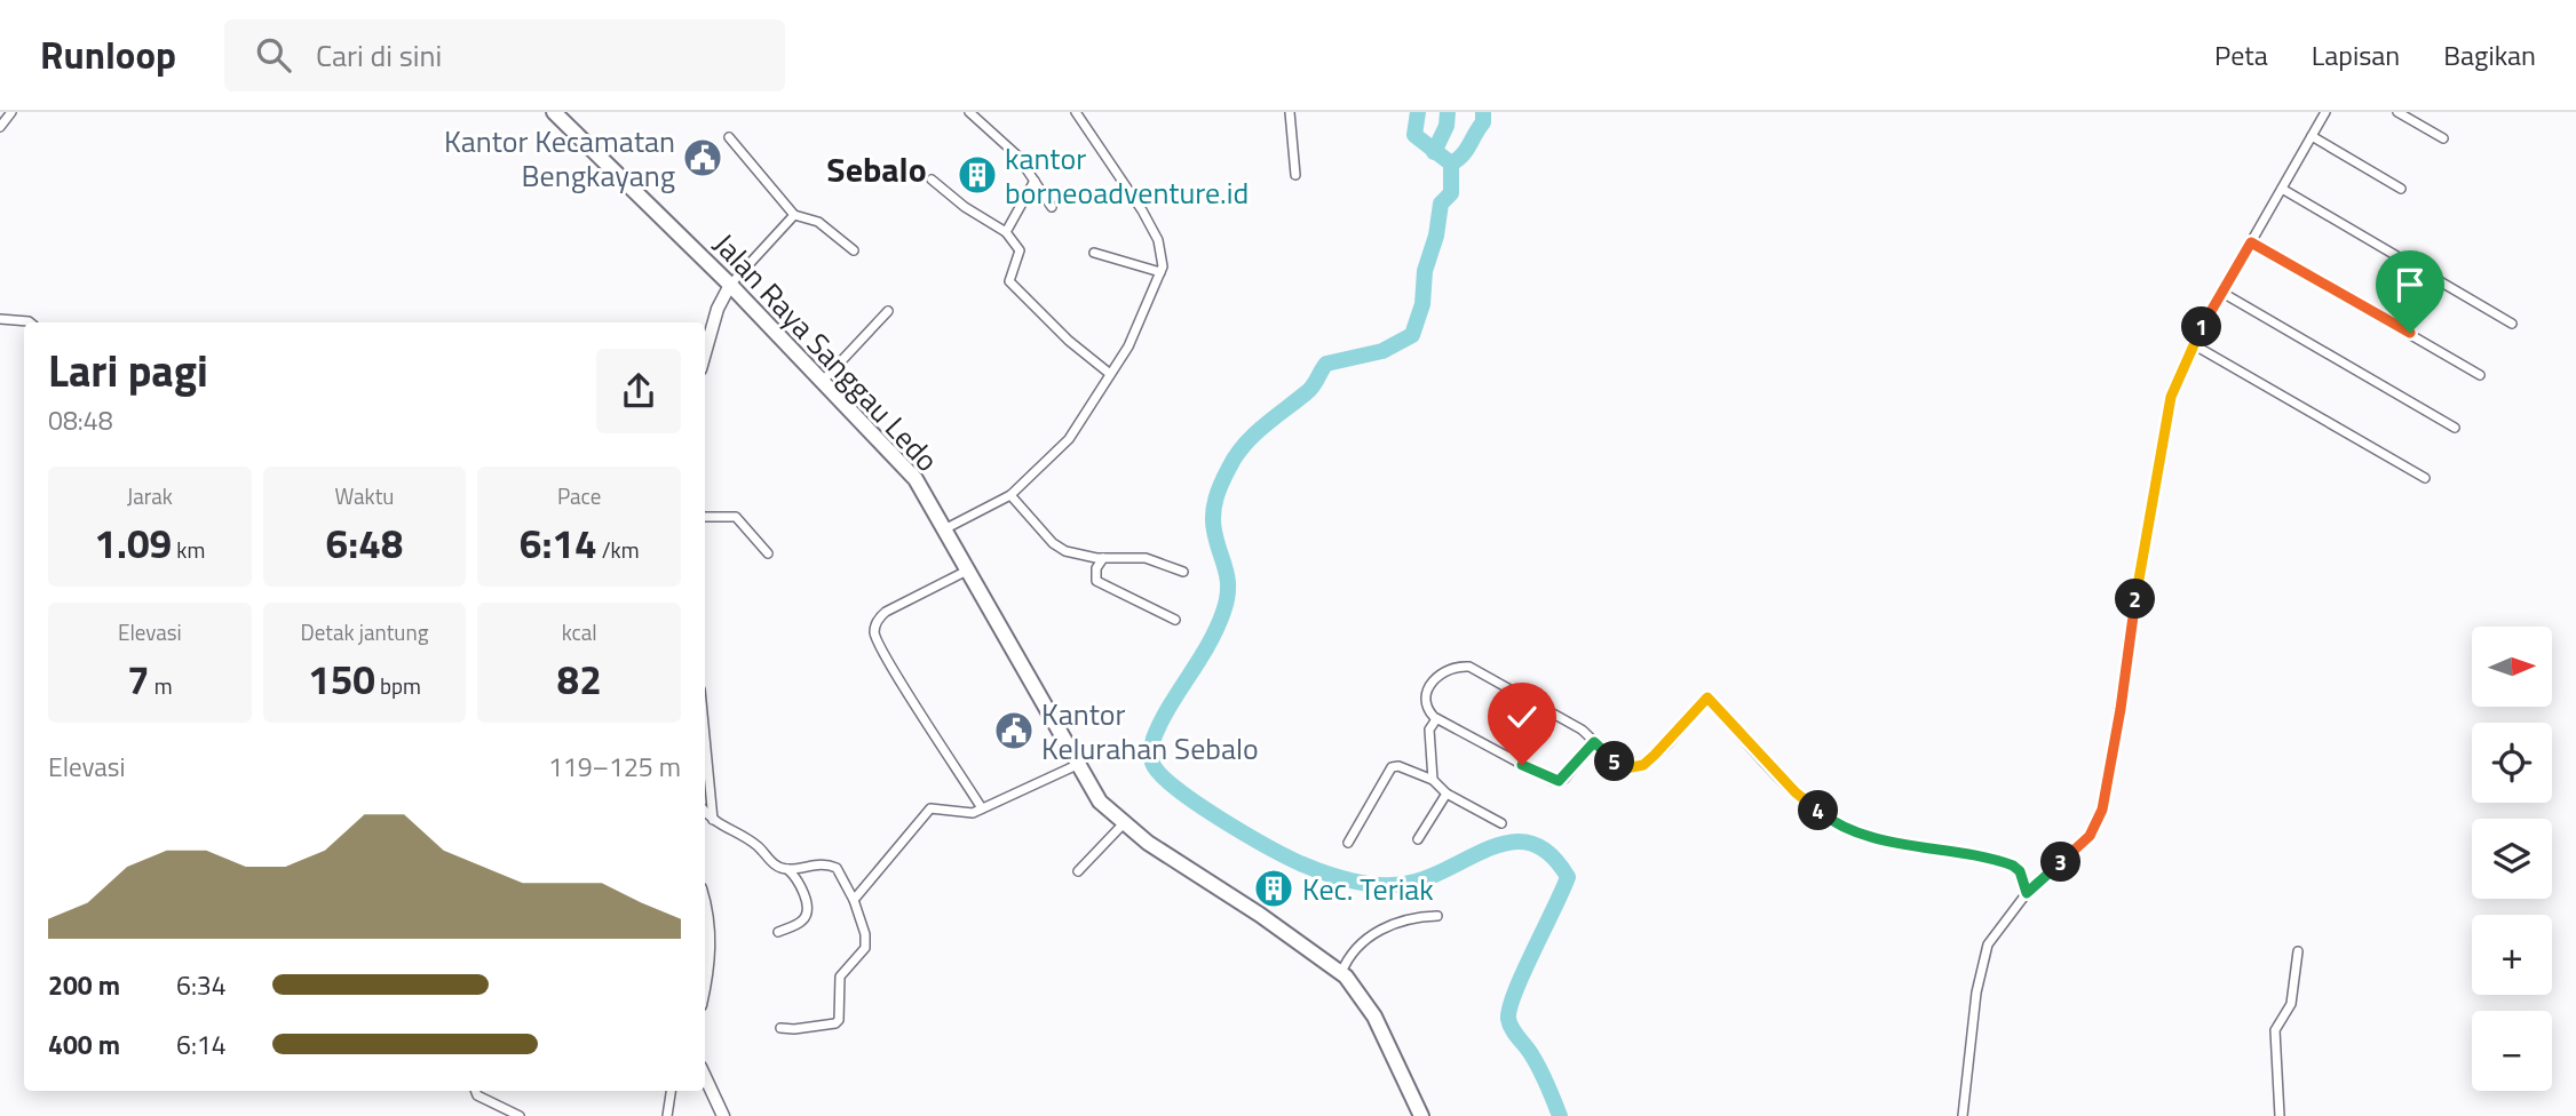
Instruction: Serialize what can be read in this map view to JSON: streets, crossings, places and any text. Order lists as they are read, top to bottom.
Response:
{
  "streets": {
    "highway": ["Jalan Raya Sanggau Ledo"]
  },
  "districts": ["Sebalo"],
  "places": {
    "public building": ["Kantor Kecamatan Bengkayang", "Kantor Kelurahan Sebalo"],
    "building": ["kantor borneoadventure.id", "Kec. Teriak"]
  },
  "north": "right",
  "page": {
    "header": "Runloop",
    "search": "Cari di sini",
    "nav": ["Peta", "Lapisan", "Bagikan"],
    "pins": [
      "1",
      "2",
      "5",
      "4",
      "3"
    ],
    "heading": ["Lari pagi", "08:48"],
    "stats": [
      ["Jarak", "1.09 km"],
      ["Waktu", "6:48"],
      ["Pace", "6:14 /km"],
      ["Elevasi", "7 m"],
      ["Detak jantung", "150 bpm"],
      ["kcal", "82"]
    ],
    "map_buttons": ["+", "−"],
    "chart": ["Elevasi", "119–125 m"],
    "list": [
      {
        "name": "200 m",
        "note": "6:34"
      },
      {
        "name": "400 m",
        "note": "6:14"
      }
    ]
  }
}
